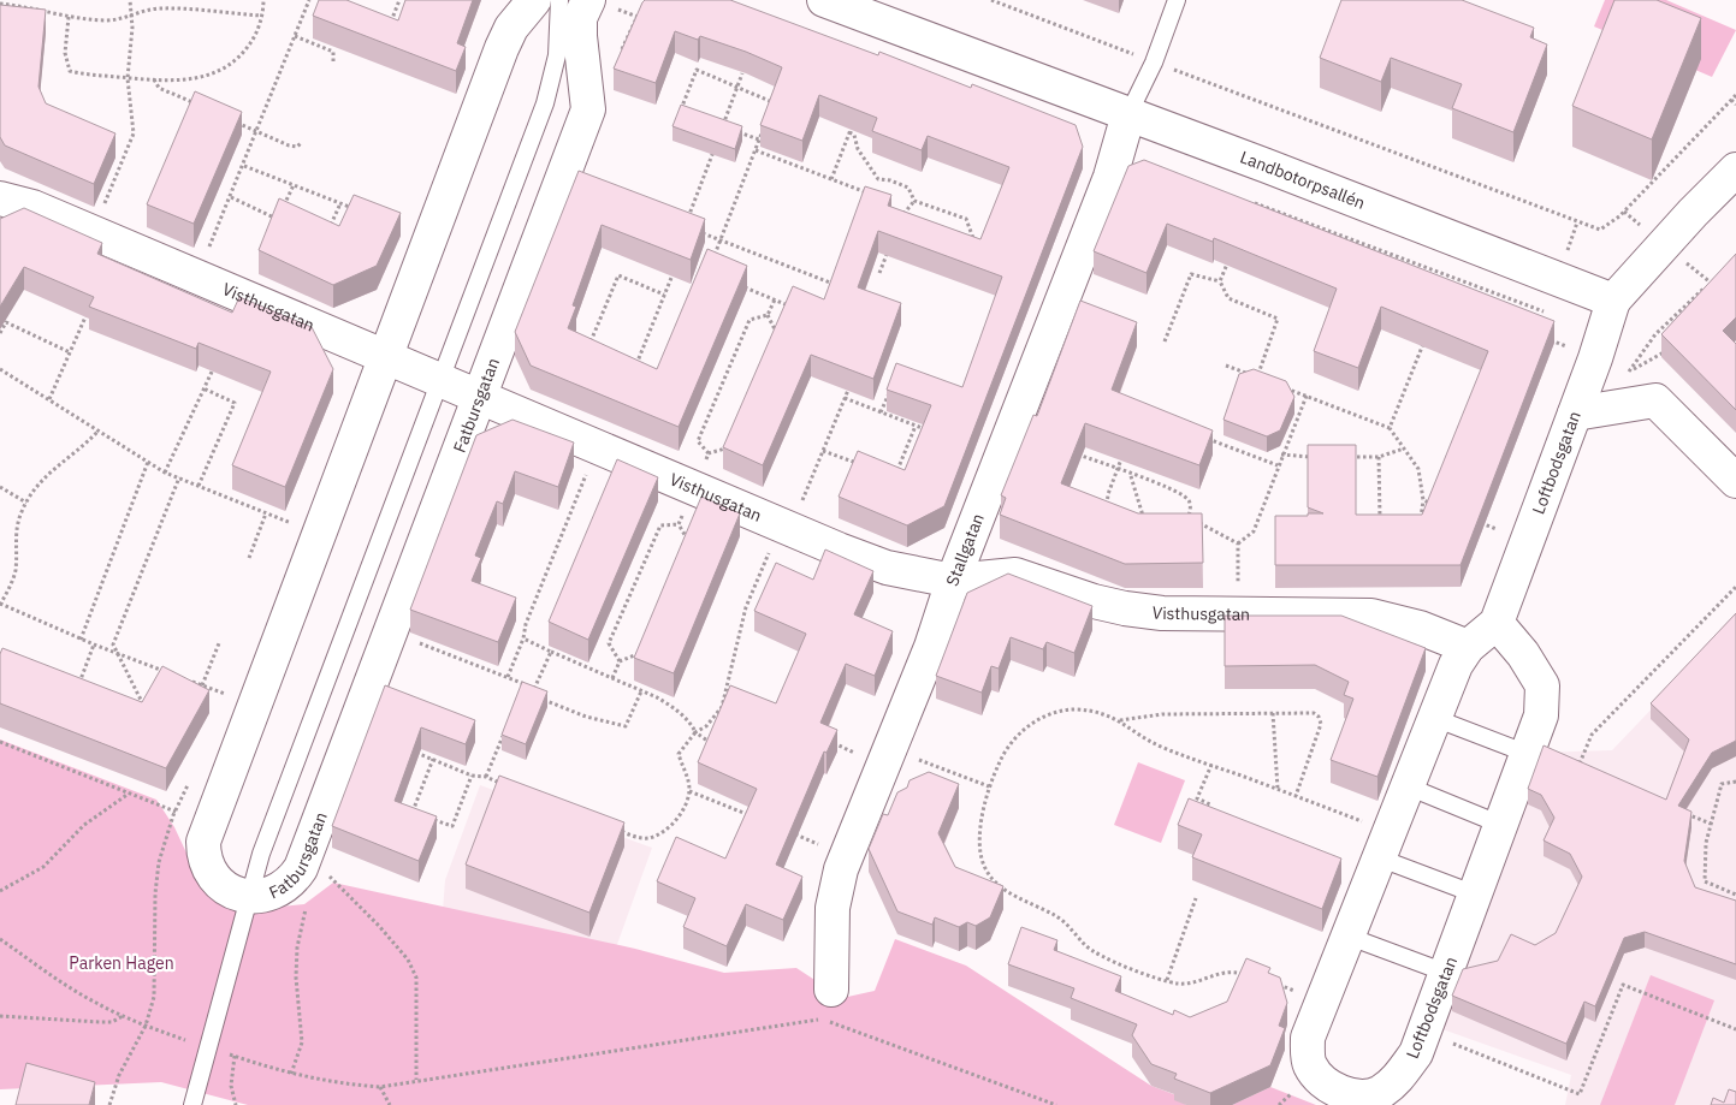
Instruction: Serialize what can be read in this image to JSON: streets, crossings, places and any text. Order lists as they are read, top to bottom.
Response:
{
  "streets": {
    "street": [
      "Landbotorpsallén",
      "Visthusgatan",
      "Fatbursgatan",
      "Loftbodsgatan",
      "Stallgatan"
    ]
  },
  "crossings": [
    ["Landbotorpsallén", "Loftbodsgatan"],
    ["Landbotorpsallén", "Stallgatan"],
    ["Visthusgatan", "Fatbursgatan"],
    ["Visthusgatan", "Loftbodsgatan"],
    ["Visthusgatan", "Stallgatan"]
  ],
  "parks": ["Parken Hagen"]
}
